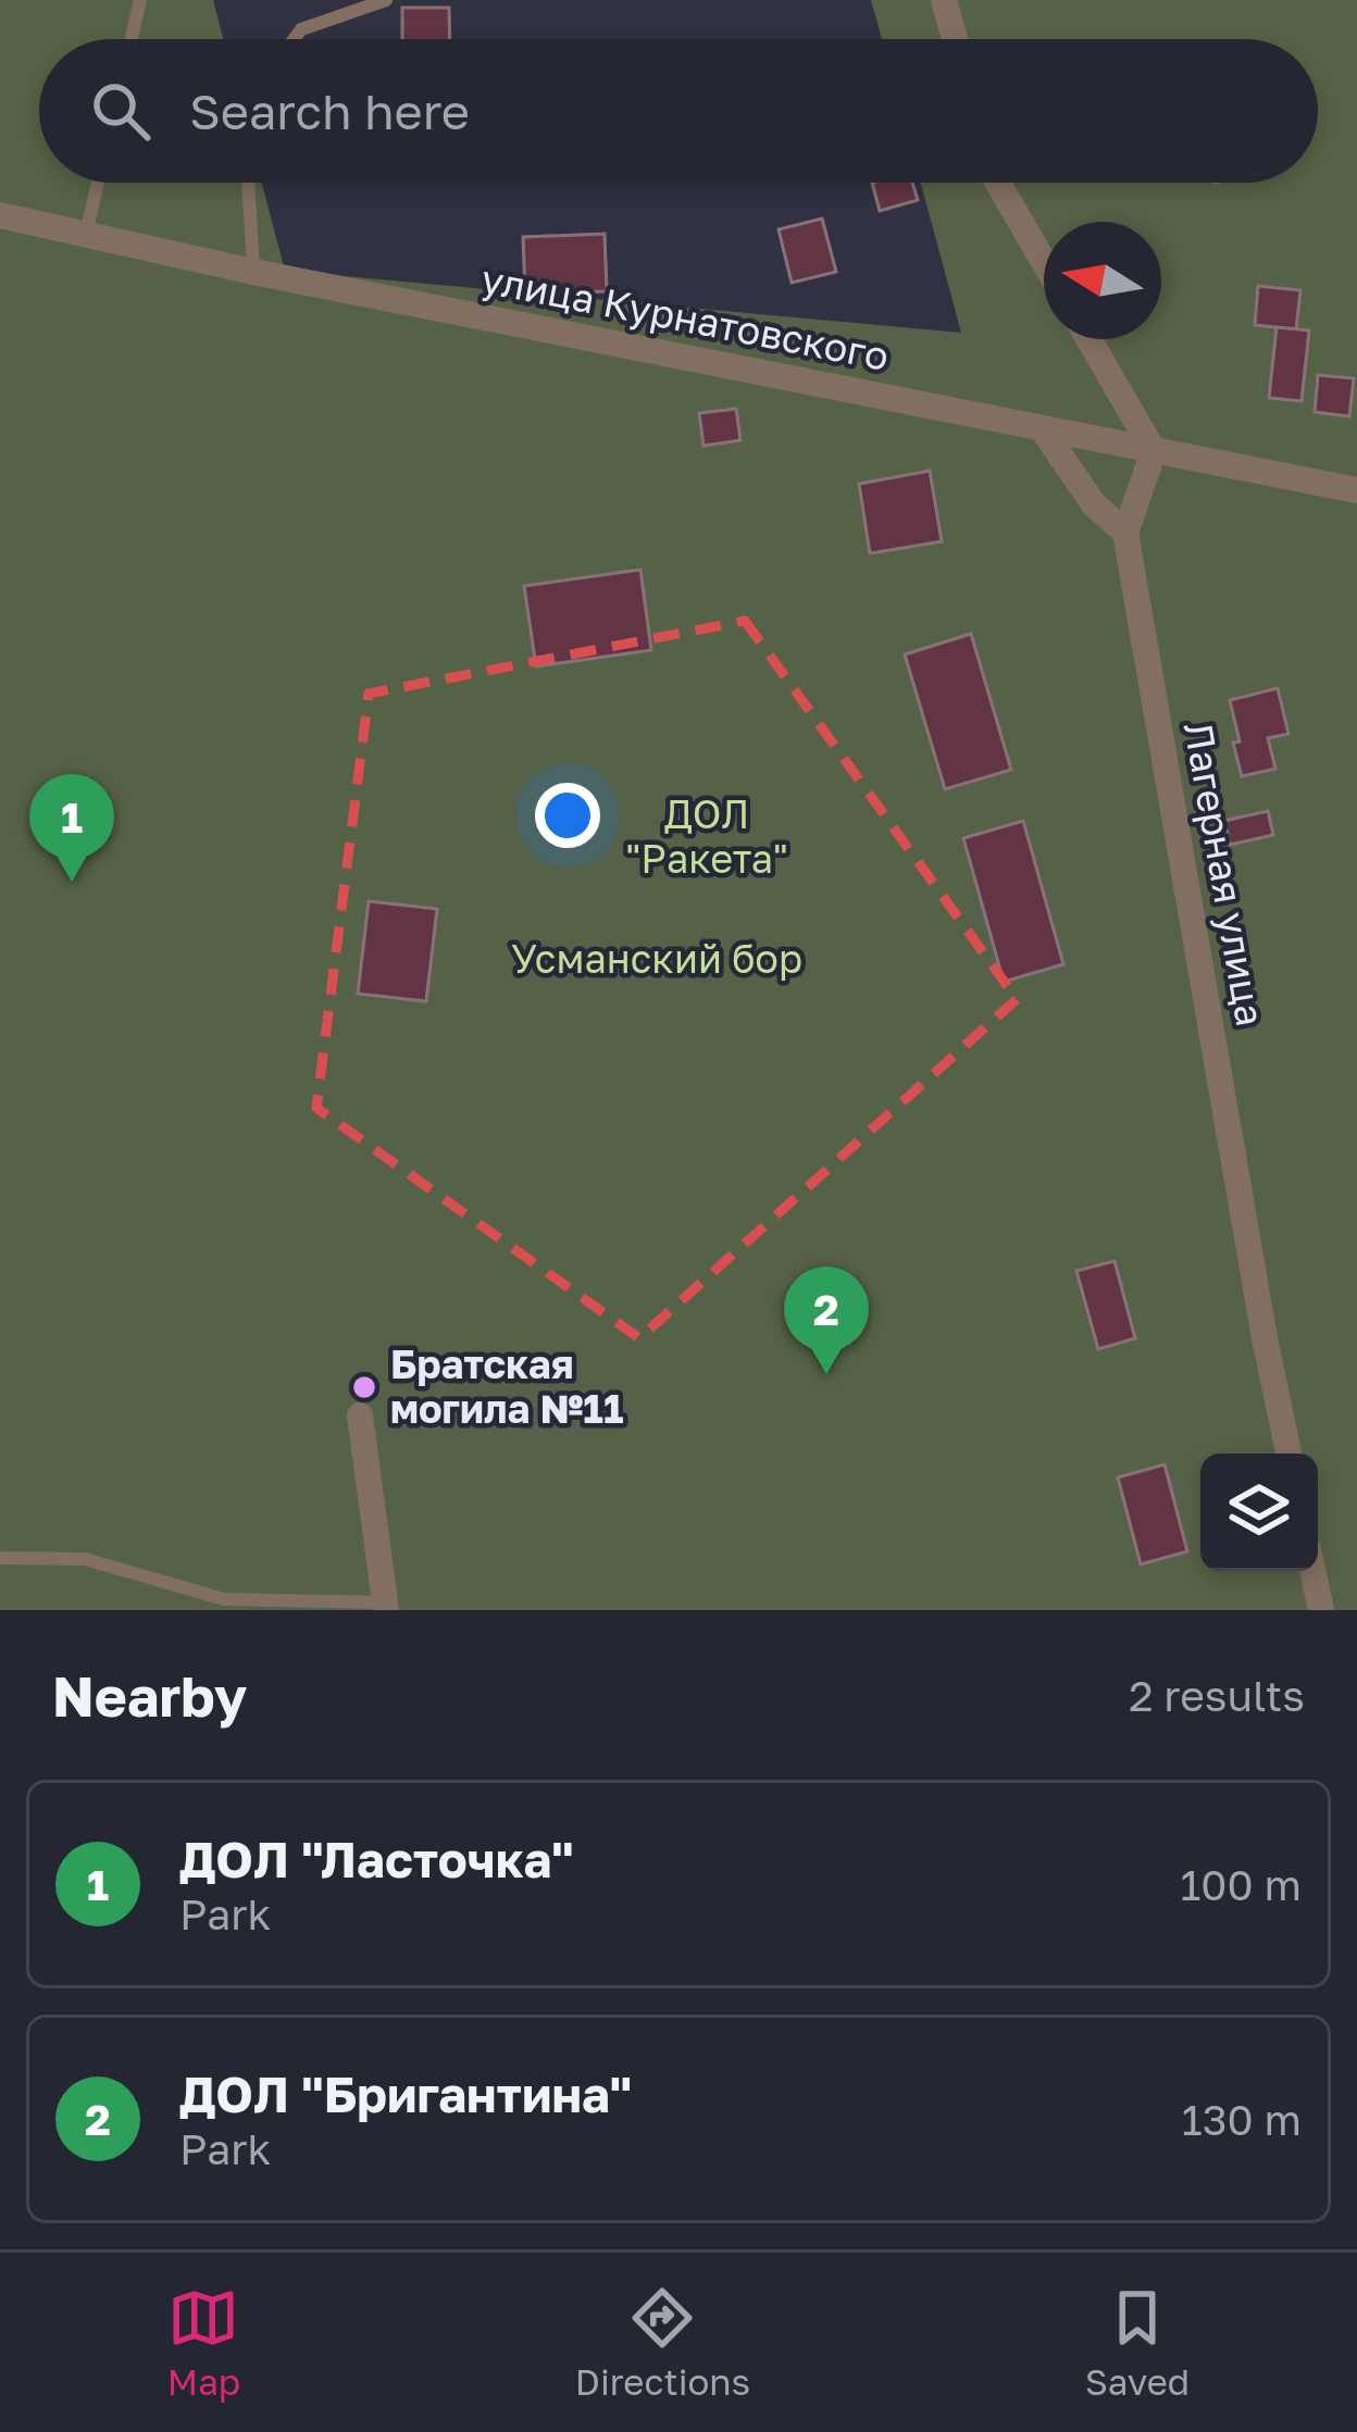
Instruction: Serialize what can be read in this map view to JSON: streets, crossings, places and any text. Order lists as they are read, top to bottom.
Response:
{
  "streets": {
    "street": ["улица Курнатовского", "Лагерная улица"]
  },
  "crossings": [
    ["улица Курнатовского", "Лагерная улица"]
  ],
  "parks": ["ДОЛ \"Ракета\"", "Усманский бор"],
  "places": ["Братская могила №11"],
  "north": "left",
  "page": {
    "search": "Search here",
    "pins": ["1", "2"],
    "heading": ["Nearby", "2 results"],
    "list": [
      {
        "mark": "1",
        "name": "ДОЛ \"Ласточка\"",
        "note": "Park",
        "value": "100 m"
      },
      {
        "mark": "2",
        "name": "ДОЛ \"Бригантина\"",
        "note": "Park",
        "value": "130 m"
      }
    ],
    "nav": ["Map", "Directions", "Saved"]
  }
}
